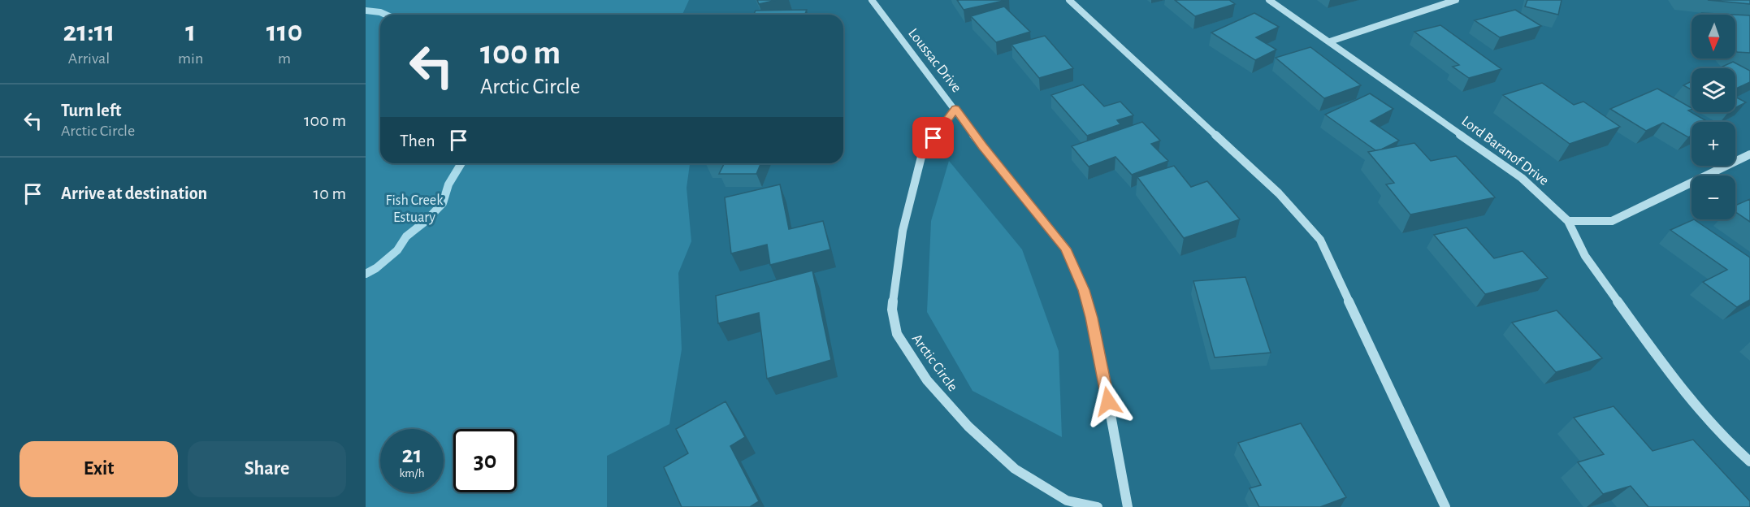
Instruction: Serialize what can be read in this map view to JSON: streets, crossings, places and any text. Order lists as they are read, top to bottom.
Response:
{
  "streets": {
    "street": ["Loussac Drive", "Lord Baranof Drive", "Arctic Circle"]
  },
  "crossings": [
    ["Loussac Drive", "Arctic Circle"]
  ],
  "parks": ["Fish Creek Estuary"],
  "north": "bottom",
  "page": {
    "eta": [
      "21:11",
      "Arrival",
      "1",
      "min",
      "110",
      "m"
    ],
    "map_buttons": ["+", "−"],
    "turn": ["100 m", "Arctic Circle"],
    "list": [
      {
        "name": "Turn left",
        "note": "Arctic Circle",
        "value": "100 m"
      },
      {
        "name": "Arrive at destination",
        "value": "10 m"
      }
    ],
    "then": "Then",
    "speed": "21 km/h",
    "limit": "30",
    "buttons": ["Exit", "Share"]
  }
}
